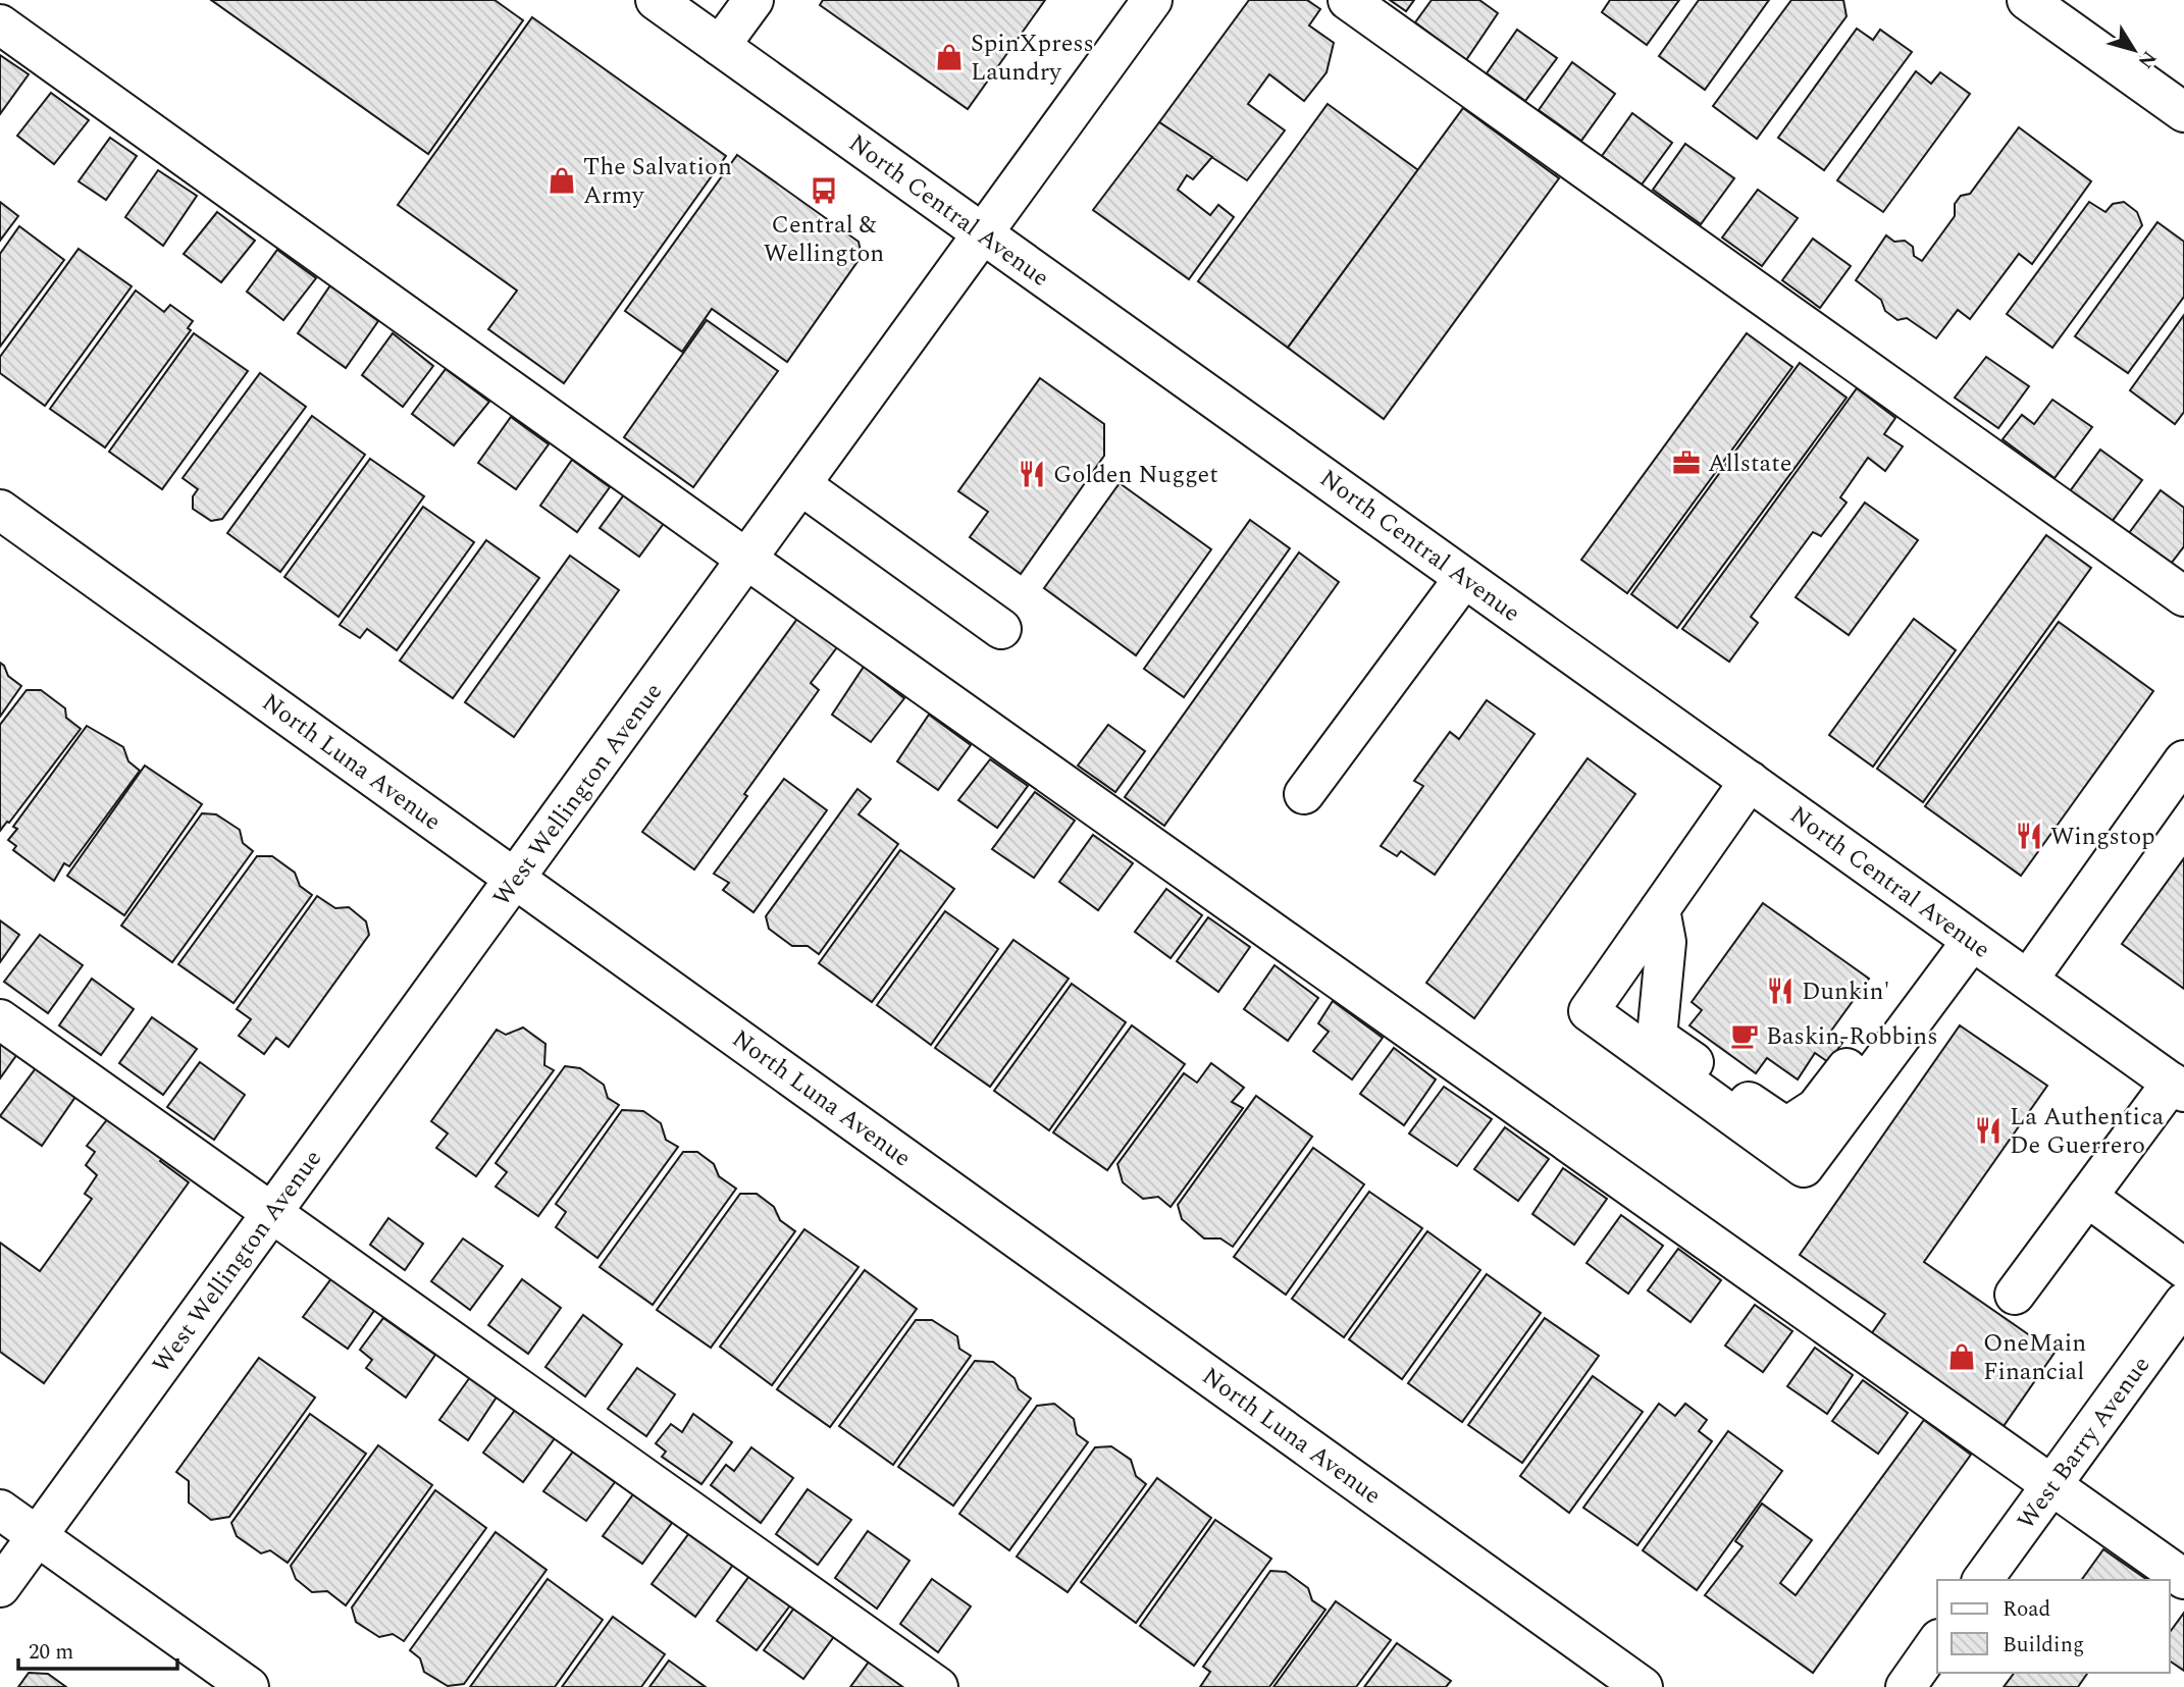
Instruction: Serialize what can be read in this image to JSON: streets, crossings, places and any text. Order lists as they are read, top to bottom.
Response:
{
  "streets": {
    "street": [
      "North Central Avenue",
      "North Luna Avenue",
      "West Wellington Avenue",
      "West Barry Avenue"
    ]
  },
  "crossings": [
    ["North Central Avenue", "West Wellington Avenue"],
    ["North Luna Avenue", "West Wellington Avenue"]
  ],
  "places": {
    "shop": ["SpinXpress Laundry", "The Salvation Army", "OneMain Financial"],
    "bus stop": ["Central & Wellington"],
    "office": ["Allstate"],
    "restaurant": [
      "Golden Nugget",
      "Wingstop",
      "Dunkin'",
      "La Authentica De Guerrero"
    ],
    "cafe": ["Baskin-Robbins"]
  },
  "legend": ["Road", "Building"],
  "scale_bar": "20 m",
  "north": "bottom right"
}
